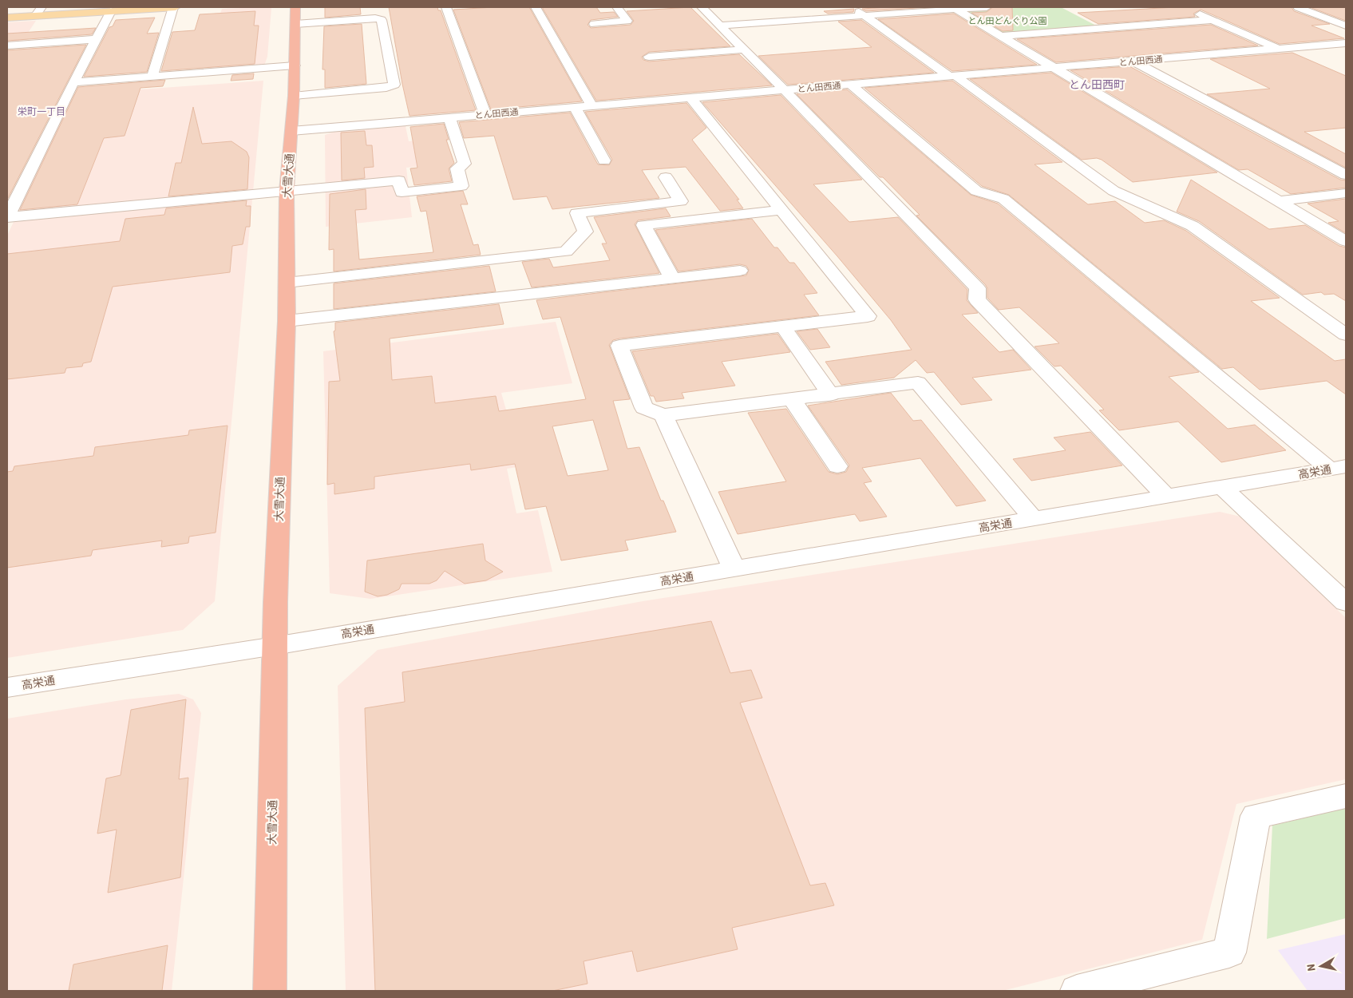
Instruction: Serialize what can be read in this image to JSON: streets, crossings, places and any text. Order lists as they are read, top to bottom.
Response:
{
  "streets": {
    "highway": ["大雪大通"],
    "street": ["とん田西通", "高栄通"]
  },
  "crossings": [
    ["とん田西通", "大雪大通"],
    ["大雪大通", "高栄通"]
  ],
  "districts": ["とん田西町", "栄町一丁目"],
  "parks": ["とん田どんぐり公園"],
  "north": "left"
}
